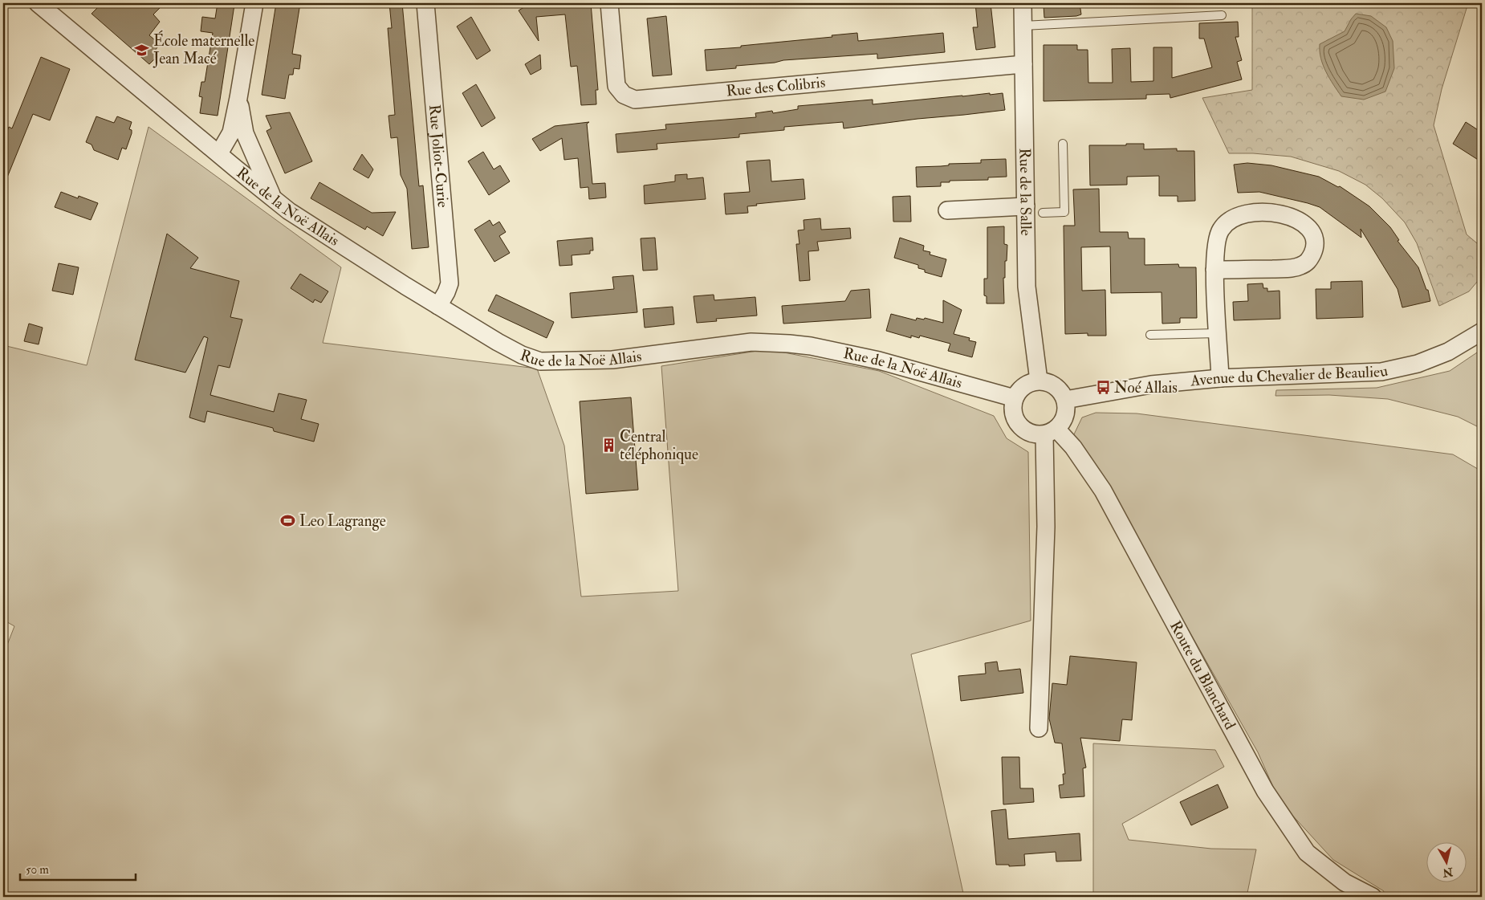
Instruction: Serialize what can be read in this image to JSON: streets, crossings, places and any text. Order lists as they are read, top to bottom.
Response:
{
  "streets": {
    "street": [
      "Rue des Colibris",
      "Rue Joliot-Curie",
      "Rue de la Salle",
      "Rue de la Noë Allais",
      "Avenue du Chevalier de Beaulieu",
      "Route du Blanchard"
    ]
  },
  "crossings": [
    ["Rue des Colibris", "Rue de la Salle"],
    ["Rue Joliot-Curie", "Rue de la Noë Allais"],
    ["Rue de la Salle", "Rue de la Noë Allais"],
    ["Rue de la Salle", "Avenue du Chevalier de Beaulieu"],
    ["Rue de la Salle", "Route du Blanchard"],
    ["Rue de la Noë Allais", "Avenue du Chevalier de Beaulieu"],
    ["Rue de la Noë Allais", "Route du Blanchard"],
    ["Avenue du Chevalier de Beaulieu", "Route du Blanchard"]
  ],
  "places": {
    "school or university": ["École maternelle Jean Macé"],
    "bus stop": ["Noé Allais"],
    "building": ["Central téléphonique"],
    "sports": ["Leo Lagrange"]
  },
  "scale_bar": "50 m",
  "north": "bottom"
}
